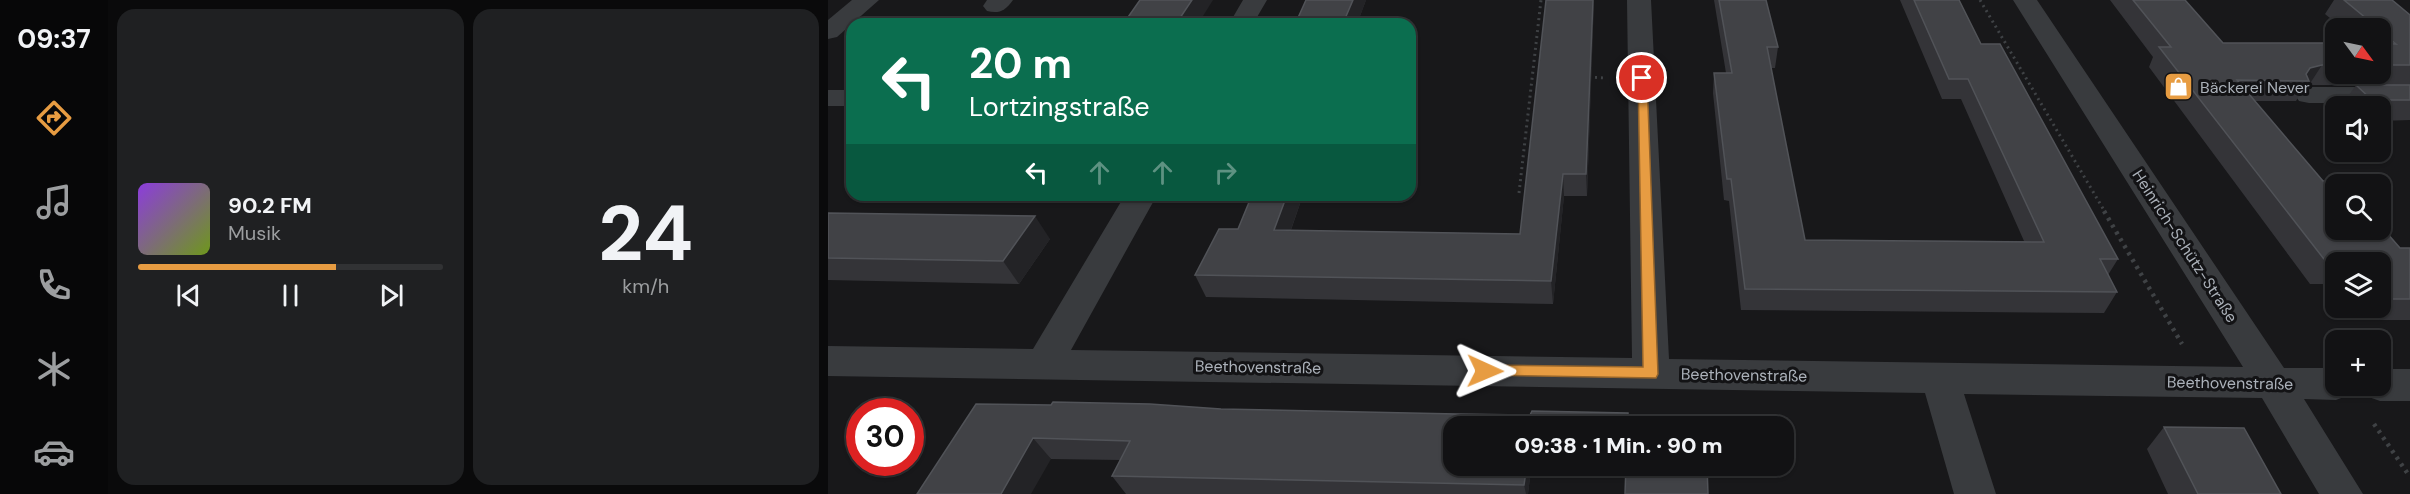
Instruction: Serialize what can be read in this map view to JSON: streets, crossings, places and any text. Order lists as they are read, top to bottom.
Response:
{
  "streets": {
    "street": ["Heinrich-Schütz-Straße", "Beethovenstraße"]
  },
  "crossings": [
    ["Heinrich-Schütz-Straße", "Beethovenstraße"]
  ],
  "places": {
    "shop": ["Bäckerei Never"]
  },
  "north": "bottom right",
  "page": {
    "tabs": "09:37",
    "tile": ["24", "km/h"],
    "map_buttons": "+",
    "turn": ["20 m", "Lortzingstraße"],
    "song": ["90.2 FM", "Musik"],
    "limit": "30",
    "trip": "09:38 · 1 Min. · 90 m"
  }
}
